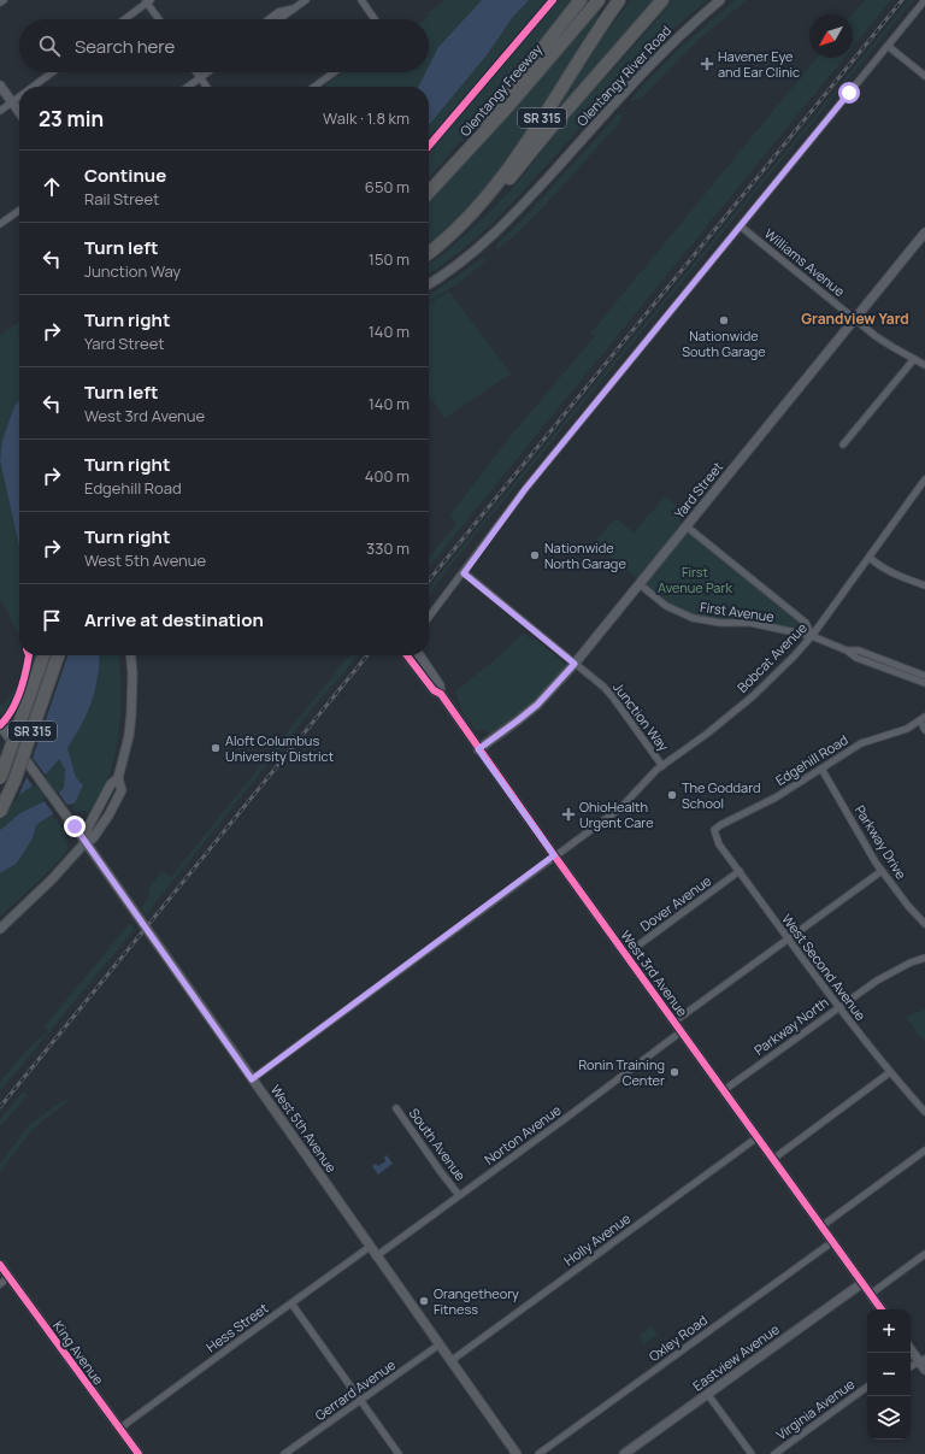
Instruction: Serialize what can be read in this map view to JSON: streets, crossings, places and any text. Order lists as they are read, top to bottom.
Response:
{
  "streets": {
    "highway": ["Olentangy Freeway", "SR 315"],
    "main road": ["Olentangy River Road", "West 5th Avenue"],
    "street": [
      "Williams Avenue",
      "Yard Street",
      "First Avenue",
      "Bobcat Avenue",
      "Junction Way",
      "Edgehill Road",
      "Parkway Drive",
      "Dover Avenue",
      "West Second Avenue",
      "West 3rd Avenue",
      "Parkway North",
      "Norton Avenue",
      "South Avenue",
      "Holly Avenue",
      "Hess Street",
      "Oxley Road",
      "King Avenue",
      "Eastview Avenue",
      "Gerrard Avenue",
      "Virginia Avenue"
    ]
  },
  "crossings": [
    ["Williams Avenue", "Yard Street"],
    ["Yard Street", "First Avenue"],
    ["Yard Street", "Junction Way"],
    ["Yard Street", "West 3rd Avenue"],
    ["First Avenue", "Bobcat Avenue"],
    ["Bobcat Avenue", "Junction Way"],
    ["Bobcat Avenue", "West 3rd Avenue"],
    ["Edgehill Road", "Parkway Drive"],
    ["Edgehill Road", "West Second Avenue"],
    ["Dover Avenue", "West Second Avenue"],
    ["Dover Avenue", "West 3rd Avenue"],
    ["West Second Avenue", "Parkway North"],
    ["West 3rd Avenue", "Parkway North"],
    ["West 3rd Avenue", "Norton Avenue"],
    ["West 3rd Avenue", "Holly Avenue"],
    ["West 3rd Avenue", "Oxley Road"],
    ["West 3rd Avenue", "Eastview Avenue"],
    ["West 5th Avenue", "Norton Avenue"],
    ["West 5th Avenue", "Holly Avenue"],
    ["West 5th Avenue", "Hess Street"],
    ["West 5th Avenue", "Gerrard Avenue"],
    ["Norton Avenue", "South Avenue"],
    ["Hess Street", "King Avenue"]
  ],
  "districts": ["Grandview Yard"],
  "parks": ["First Avenue Park"],
  "places": {
    "health": ["Havener Eye and Ear Clinic", "OhioHealth Urgent Care"],
    "other": [
      "Nationwide South Garage",
      "Nationwide North Garage",
      "Aloft Columbus University District",
      "The Goddard School",
      "Ronin Training Center",
      "Orangetheory Fitness"
    ]
  },
  "north": "bottom left",
  "page": {
    "search": "Search here",
    "heading": ["23 min", "Walk · 1.8 km"],
    "list": [
      ["Continue", "Rail Street", "650 m"],
      ["Turn left", "Junction Way", "150 m"],
      ["Turn right", "Yard Street", "140 m"],
      ["Turn left", "West 3rd Avenue", "140 m"],
      ["Turn right", "Edgehill Road", "400 m"],
      ["Turn right", "West 5th Avenue", "330 m"],
      "Arrive at destination"
    ],
    "map_buttons": ["+", "−"]
  }
}
